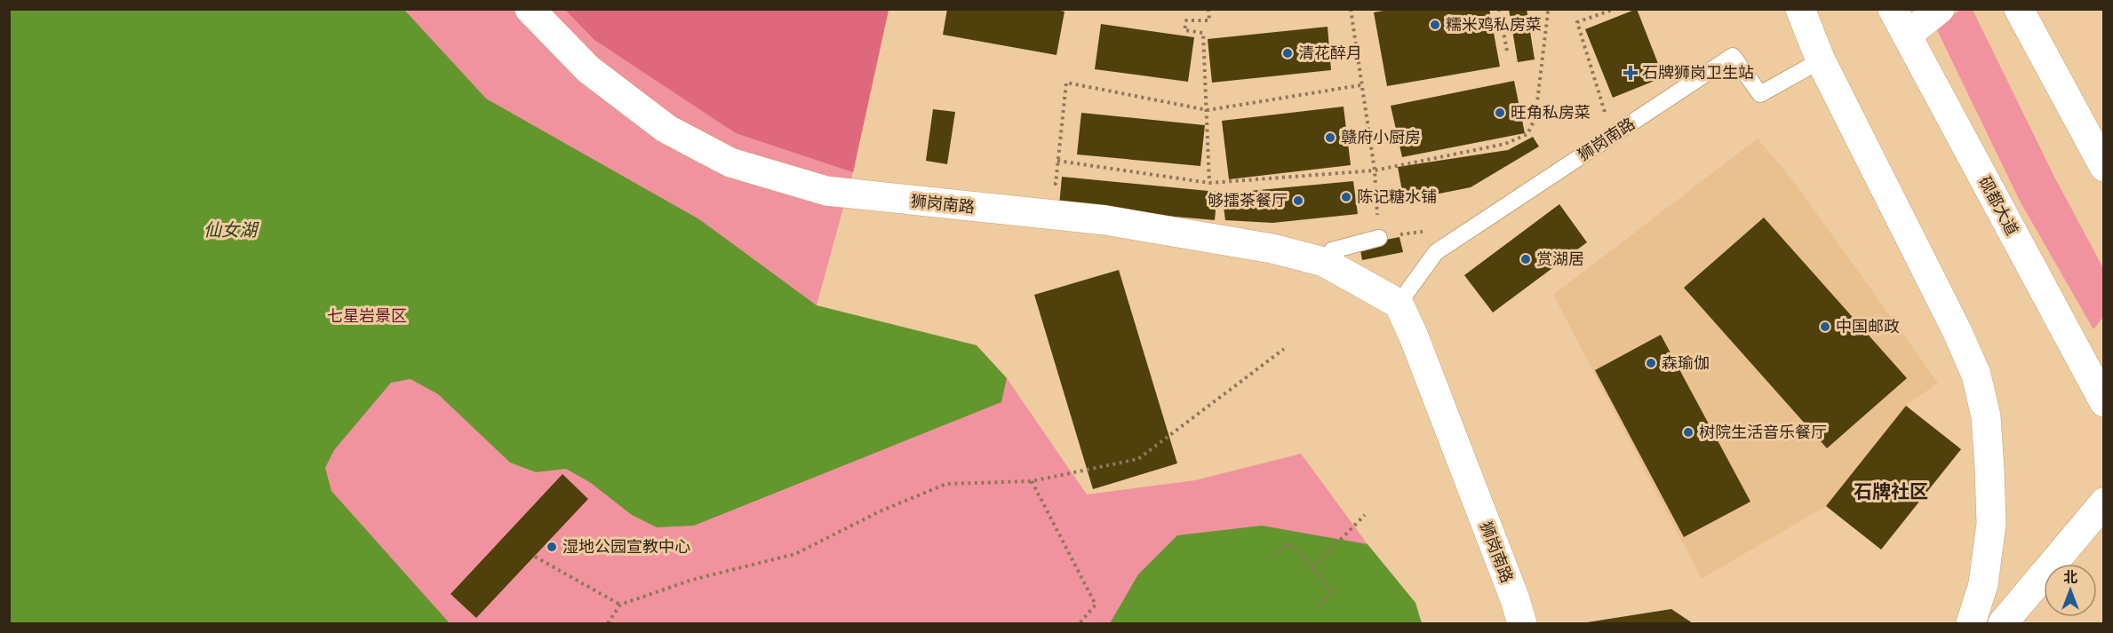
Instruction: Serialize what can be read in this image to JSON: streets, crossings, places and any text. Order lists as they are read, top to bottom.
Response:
{
  "streets": {
    "street": ["狮岗南路", "砚都大道"]
  },
  "districts": ["石牌社区"],
  "water": ["仙女湖"],
  "parks": ["七星岩景区"],
  "places": {
    "other": [
      "糯米鸡私房菜",
      "清花醉月",
      "旺角私房菜",
      "赣府小厨房",
      "陈记糖水铺",
      "够擂茶餐厅",
      "赏湖居",
      "中国邮政",
      "森瑜伽",
      "树院生活音乐餐厅",
      "湿地公园宣教中心"
    ],
    "health": ["石牌狮岗卫生站"]
  },
  "north": "top"
}
